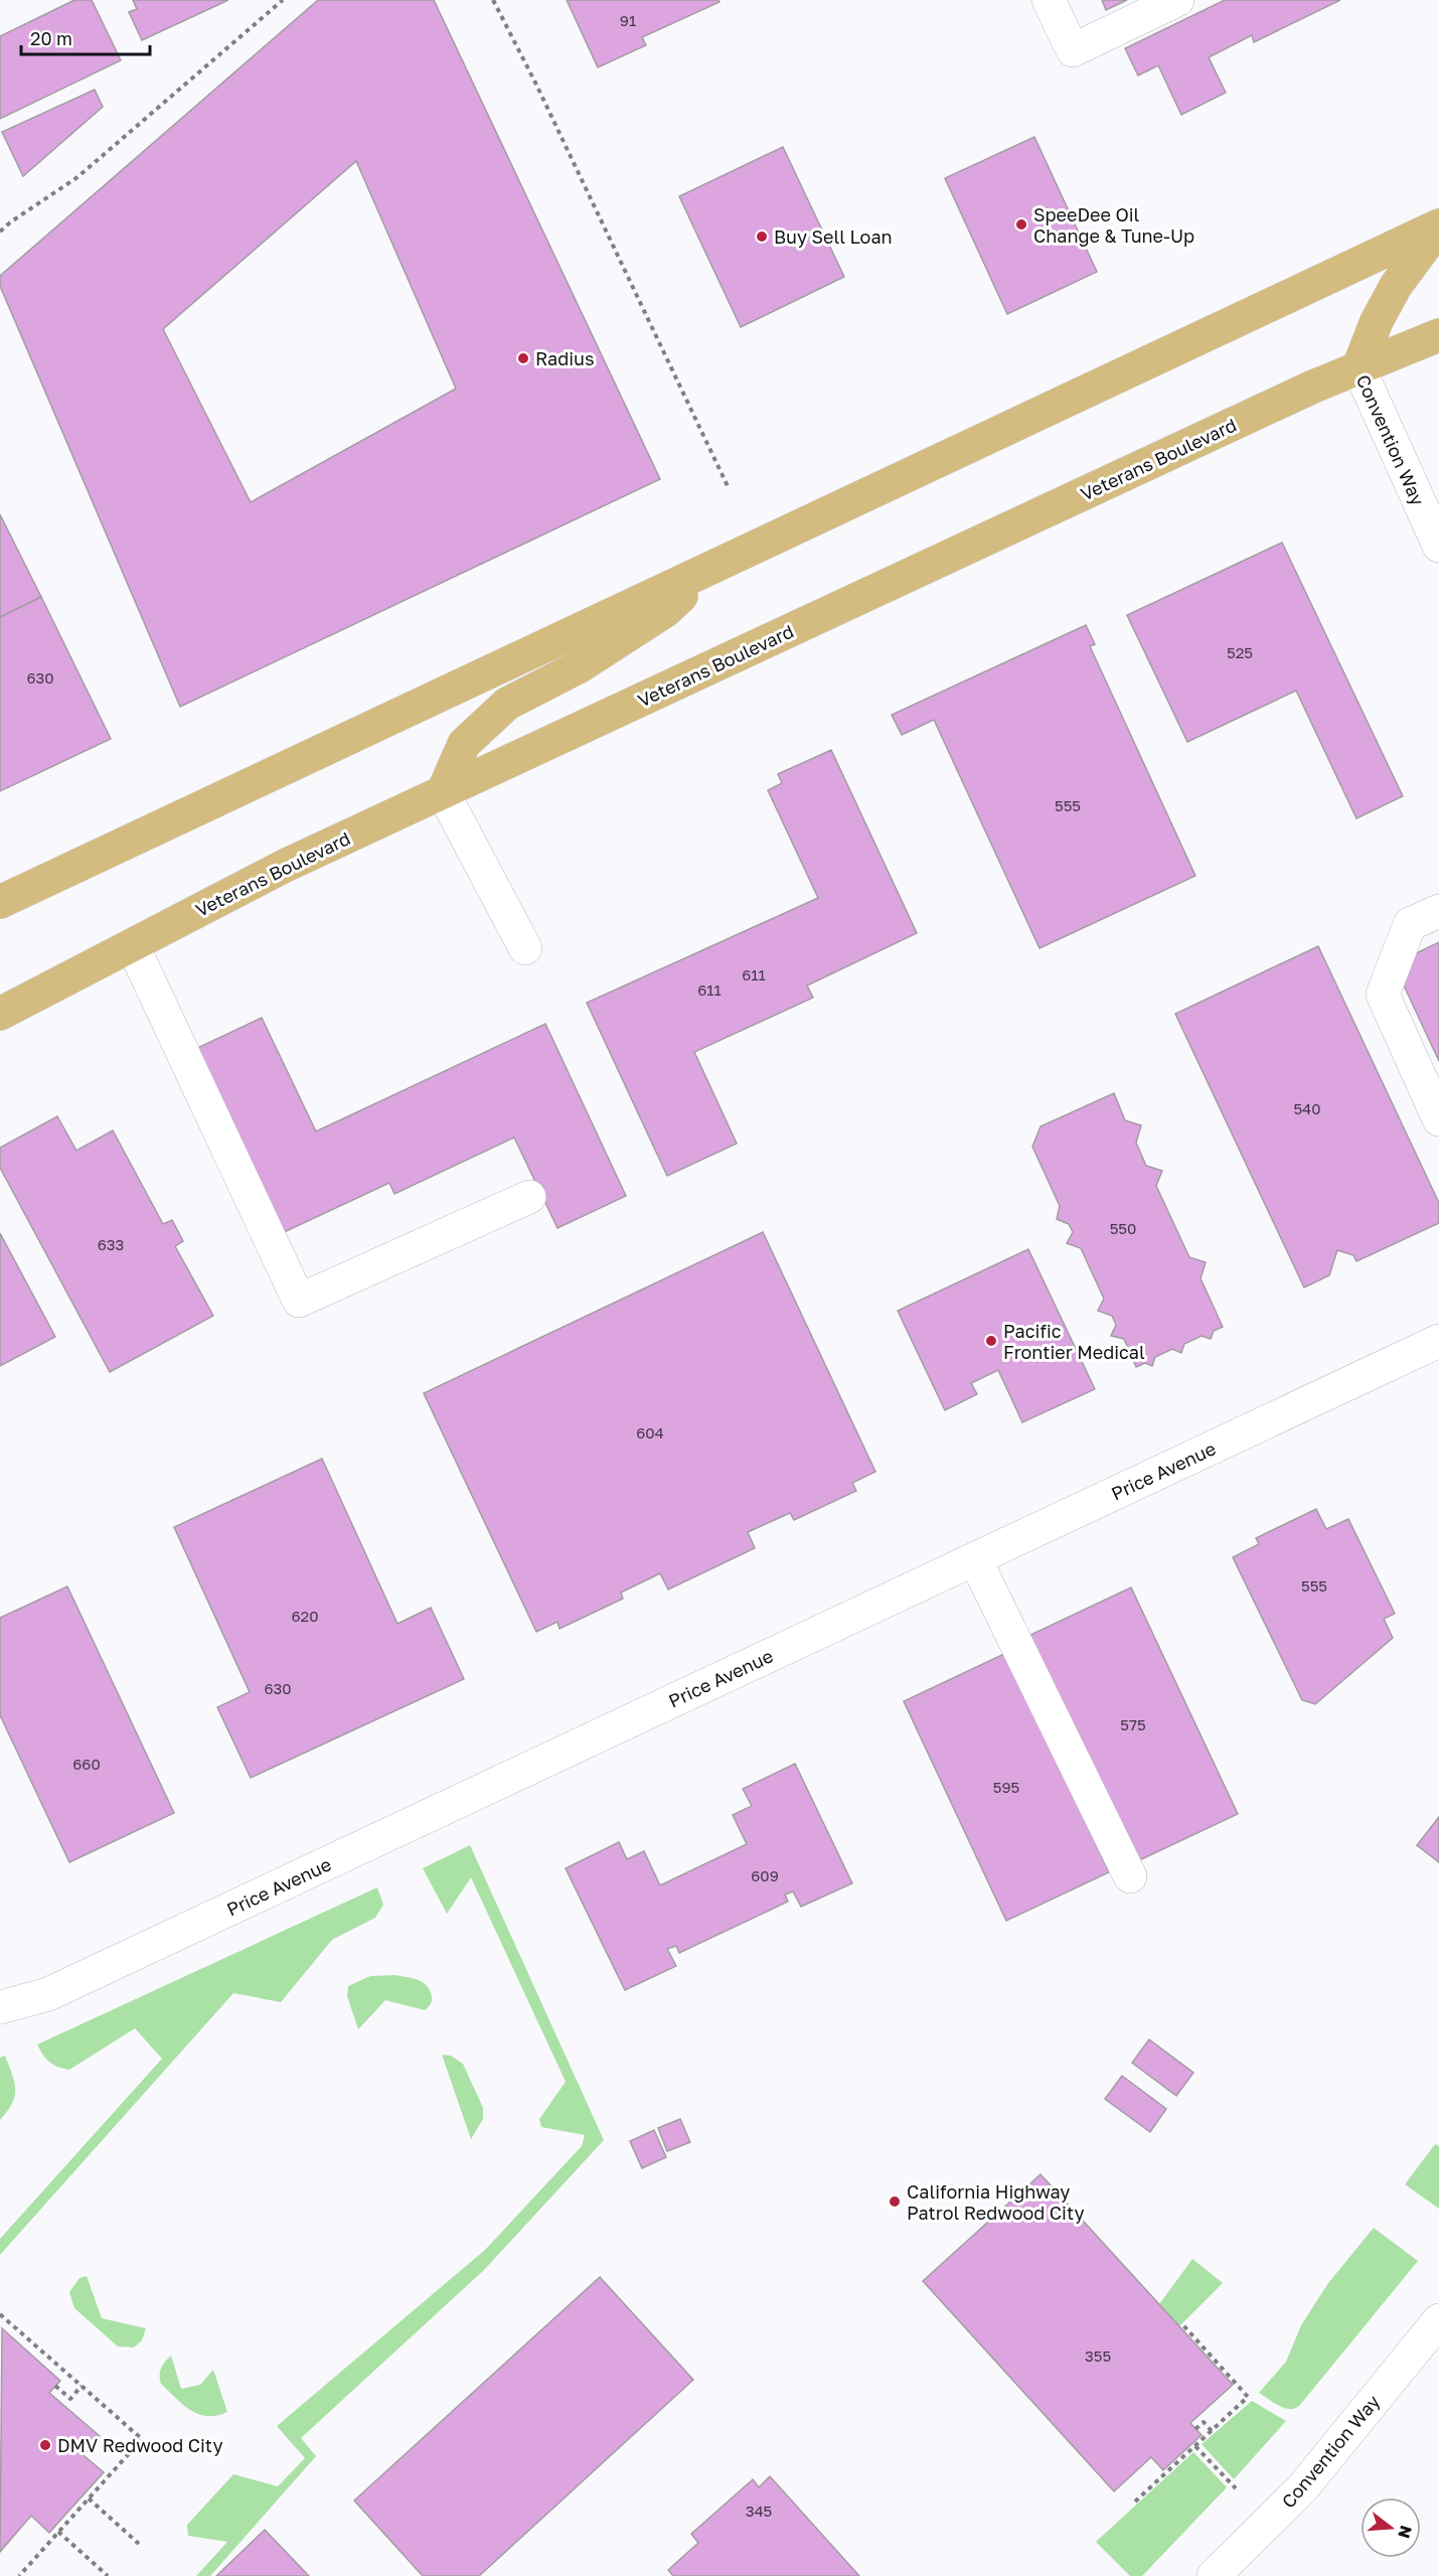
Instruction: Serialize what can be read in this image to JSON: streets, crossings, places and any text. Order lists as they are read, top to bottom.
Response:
{
  "streets": {
    "main road": ["Veterans Boulevard"],
    "street": ["Convention Way", "Price Avenue"]
  },
  "crossings": [
    ["Convention Way", "Veterans Boulevard"]
  ],
  "places": [
    "SpeeDee Oil Change & Tune-Up",
    "Buy Sell Loan",
    "Radius",
    "Pacific Frontier Medical",
    "California Highway Patrol Redwood City",
    "DMV Redwood City"
  ],
  "house_numbers": [
    "91",
    "525",
    "630",
    "555",
    "611",
    "611",
    "540",
    "550",
    "633",
    "604",
    "555",
    "620",
    "630",
    "575",
    "660",
    "595",
    "609",
    "355",
    "345"
  ],
  "scale_bar": "20 m",
  "north": "right"
}
